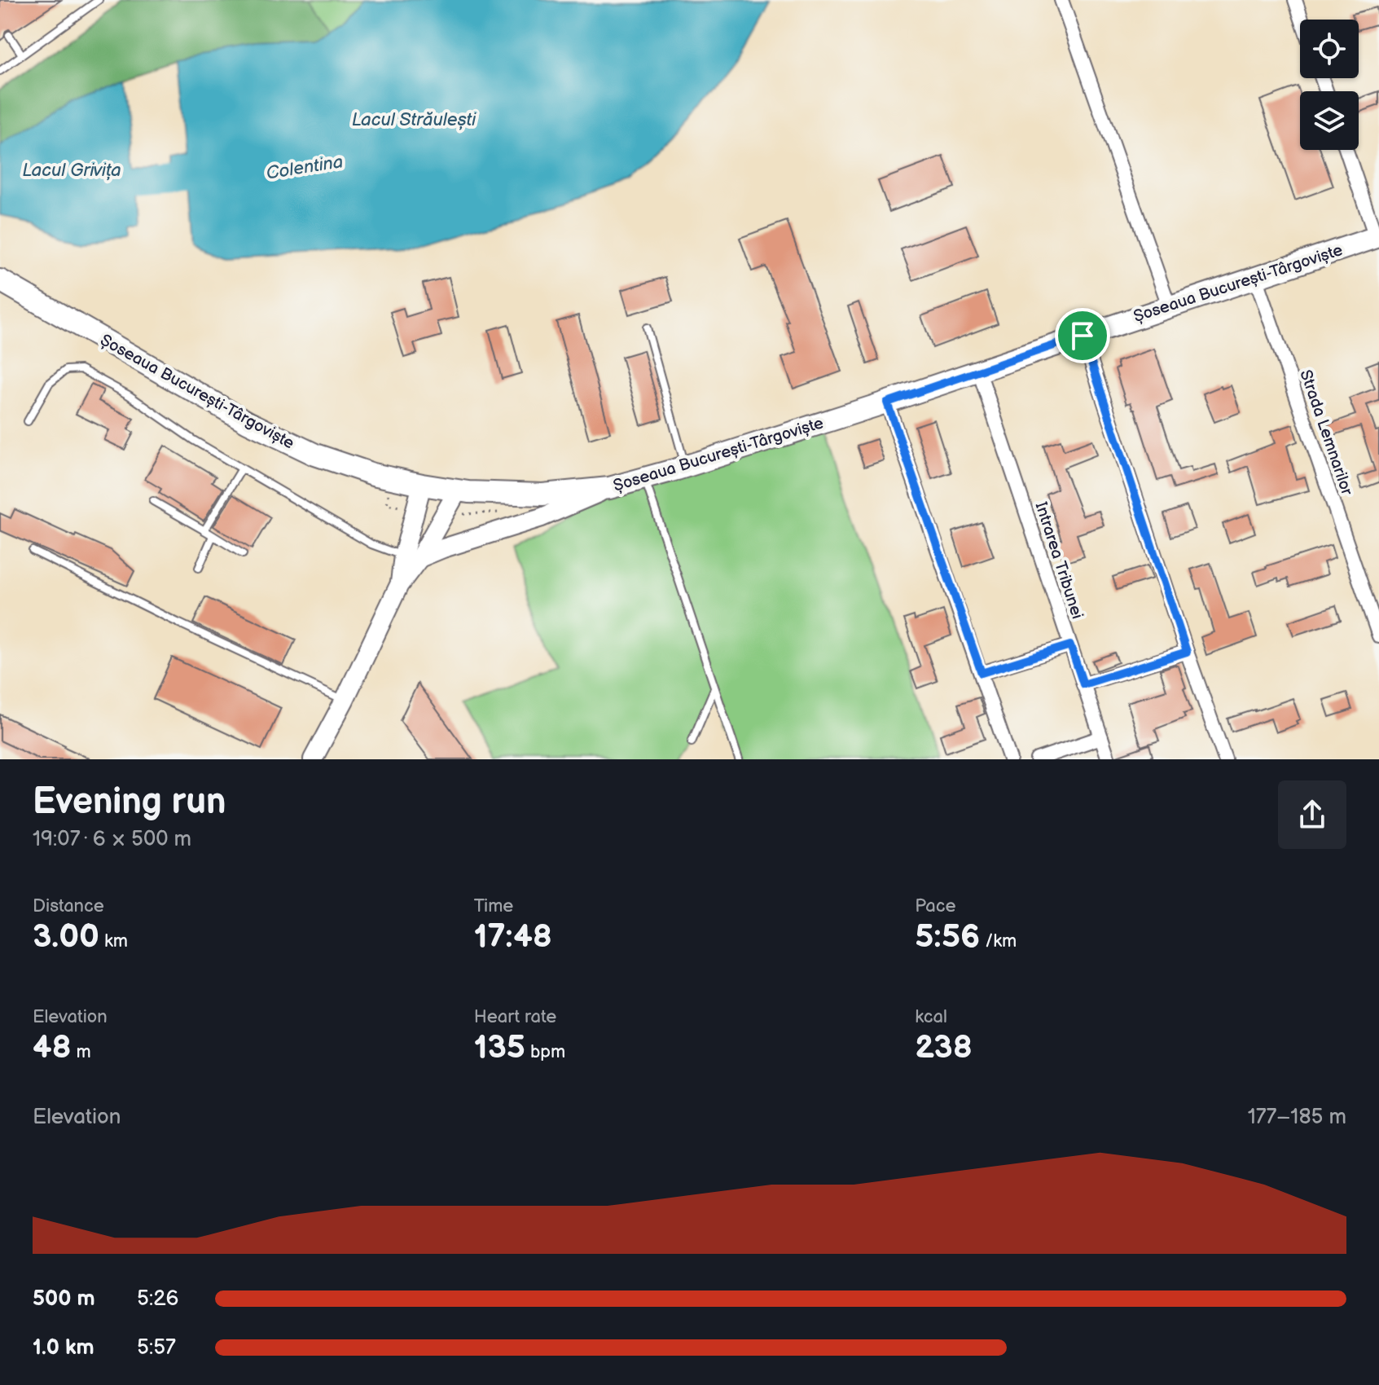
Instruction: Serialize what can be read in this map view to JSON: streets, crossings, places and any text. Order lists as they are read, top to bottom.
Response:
{
  "streets": {
    "main road": ["Șoseaua București-Târgoviște"],
    "street": ["Strada Lemnarilor", "Intrarea Tribunei"]
  },
  "crossings": [
    ["Șoseaua București-Târgoviște", "Strada Lemnarilor"],
    ["Șoseaua București-Târgoviște", "Intrarea Tribunei"]
  ],
  "water": ["Lacul Străulești", "Colentina", "Lacul Grivița"],
  "page": {
    "heading": ["Evening run", "19:07 · 6 × 500 m"],
    "stats": [
      ["Distance", "3.00 km"],
      ["Time", "17:48"],
      ["Pace", "5:56 /km"],
      ["Elevation", "48 m"],
      ["Heart rate", "135 bpm"],
      ["kcal", "238"]
    ],
    "chart": ["Elevation", "177–185 m"],
    "list": [
      {
        "name": "500 m",
        "note": "5:26"
      },
      {
        "name": "1.0 km",
        "note": "5:57"
      }
    ]
  }
}
